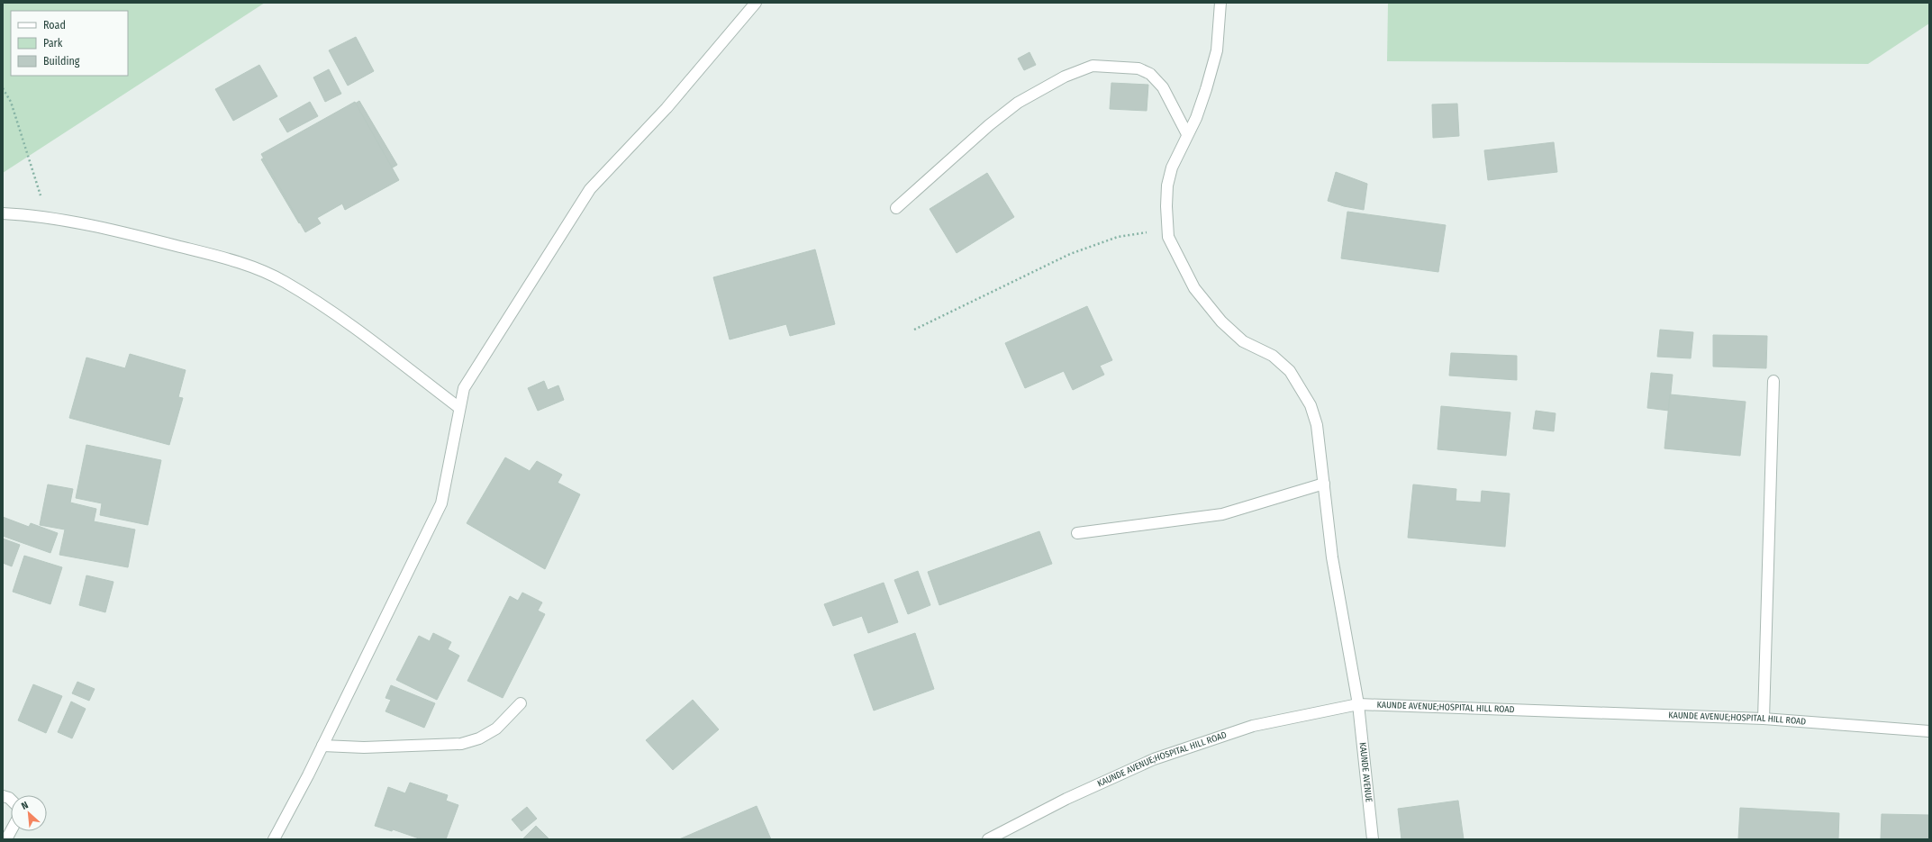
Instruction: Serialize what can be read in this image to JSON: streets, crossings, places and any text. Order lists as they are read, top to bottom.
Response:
{
  "streets": {
    "street": ["KAUNDE AVENUE;HOSPITAL HILL ROAD", "KAUNDE AVENUE"]
  },
  "crossings": [
    ["KAUNDE AVENUE;HOSPITAL HILL ROAD", "KAUNDE AVENUE"]
  ],
  "legend": ["Road", "Park", "Building"],
  "north": "top left"
}
